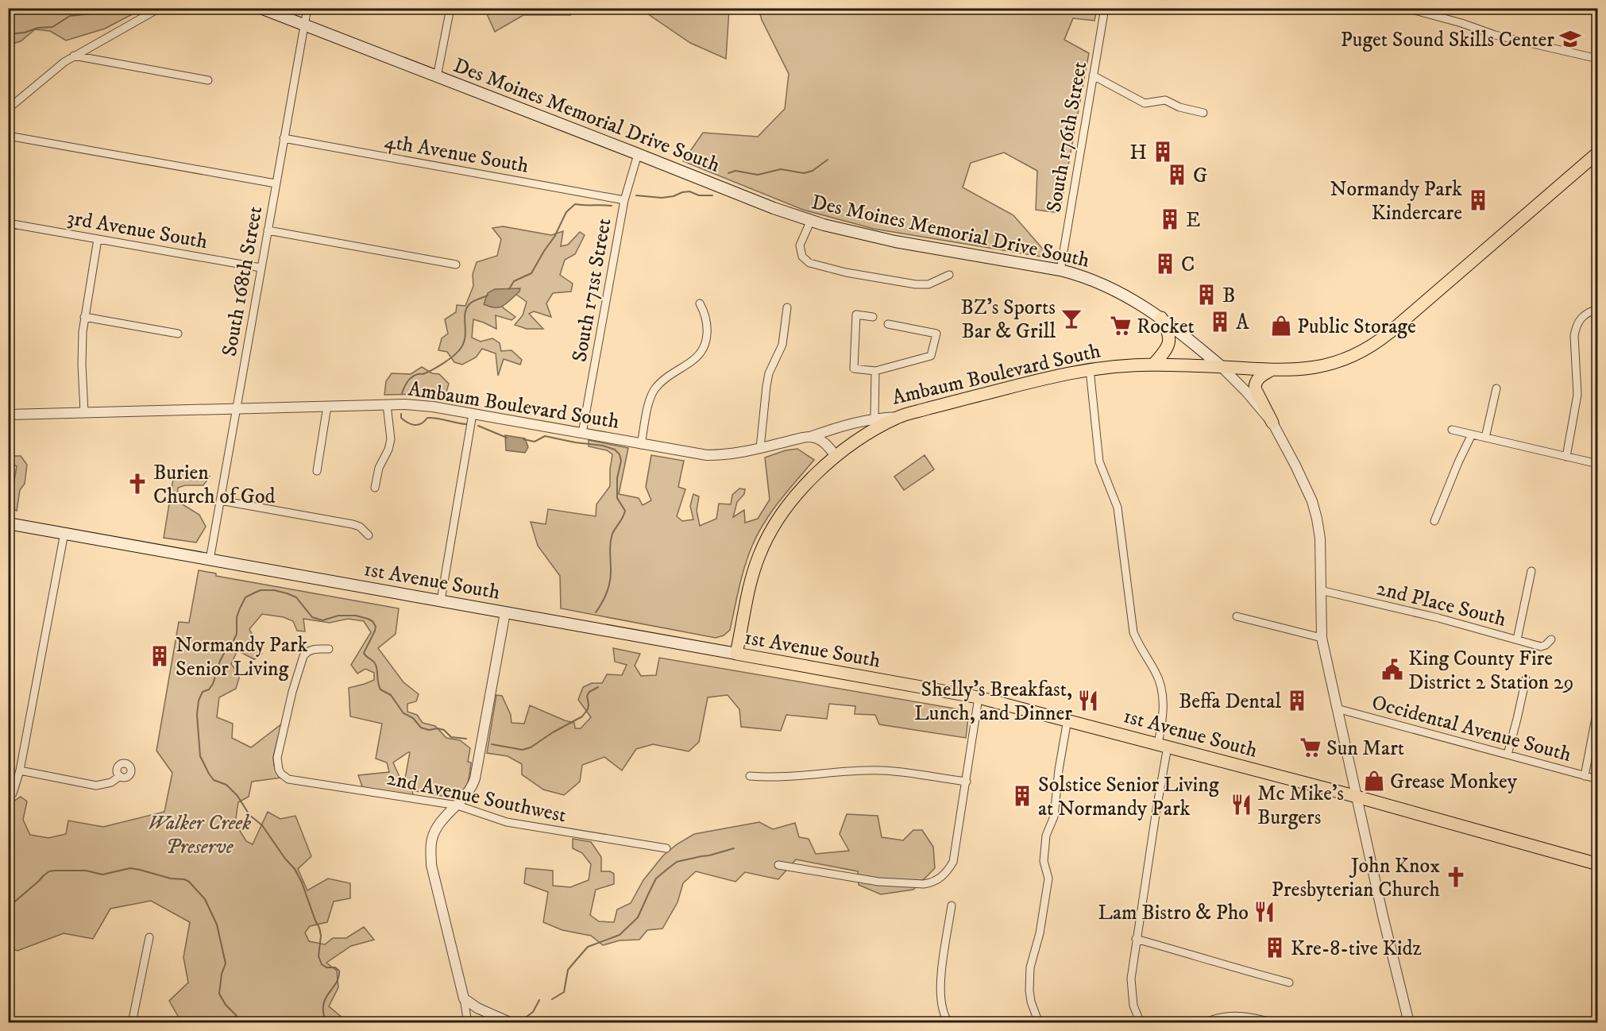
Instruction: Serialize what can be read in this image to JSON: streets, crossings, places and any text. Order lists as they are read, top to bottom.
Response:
{
  "streets": {
    "main road": ["Des Moines Memorial Drive South", "Ambaum Boulevard South", "1st Avenue South"],
    "street": [
      "South 176th Street",
      "4th Avenue South",
      "3rd Avenue South",
      "South 168th Street",
      "South 171st Street",
      "2nd Place South",
      "Occidental Avenue South",
      "2nd Avenue Southwest"
    ]
  },
  "crossings": [
    ["Des Moines Memorial Drive South", "South 176th Street"],
    ["Des Moines Memorial Drive South", "South 168th Street"],
    ["Des Moines Memorial Drive South", "South 171st Street"],
    ["Des Moines Memorial Drive South", "Ambaum Boulevard South"],
    ["4th Avenue South", "South 168th Street"],
    ["4th Avenue South", "South 171st Street"],
    ["3rd Avenue South", "South 168th Street"],
    ["South 168th Street", "Ambaum Boulevard South"],
    ["South 168th Street", "1st Avenue South"],
    ["South 171st Street", "Ambaum Boulevard South"]
  ],
  "parks": ["Walker Creek Preserve"],
  "places": {
    "school or university": ["Puget Sound Skills Center"],
    "building": [
      "H",
      "G",
      "Normandy Park Kindercare",
      "E",
      "C",
      "B",
      "A",
      "Normandy Park Senior Living",
      "Beffa Dental",
      "Solstice Senior Living at Normandy Park",
      "Kre-8-tive Kidz"
    ],
    "bar": ["BZ's Sports Bar & Grill"],
    "supermarket": ["Rocket", "Sun Mart"],
    "shop": ["Public Storage", "Grease Monkey"],
    "church": ["Burien Church of God", "John Knox Presbyterian Church"],
    "public building": ["King County Fire District 2 Station 29"],
    "restaurant": ["Shelly's Breakfast, Lunch, and Dinner", "Mc Mike's Burgers", "Lam Bistro & Pho"]
  }
}
